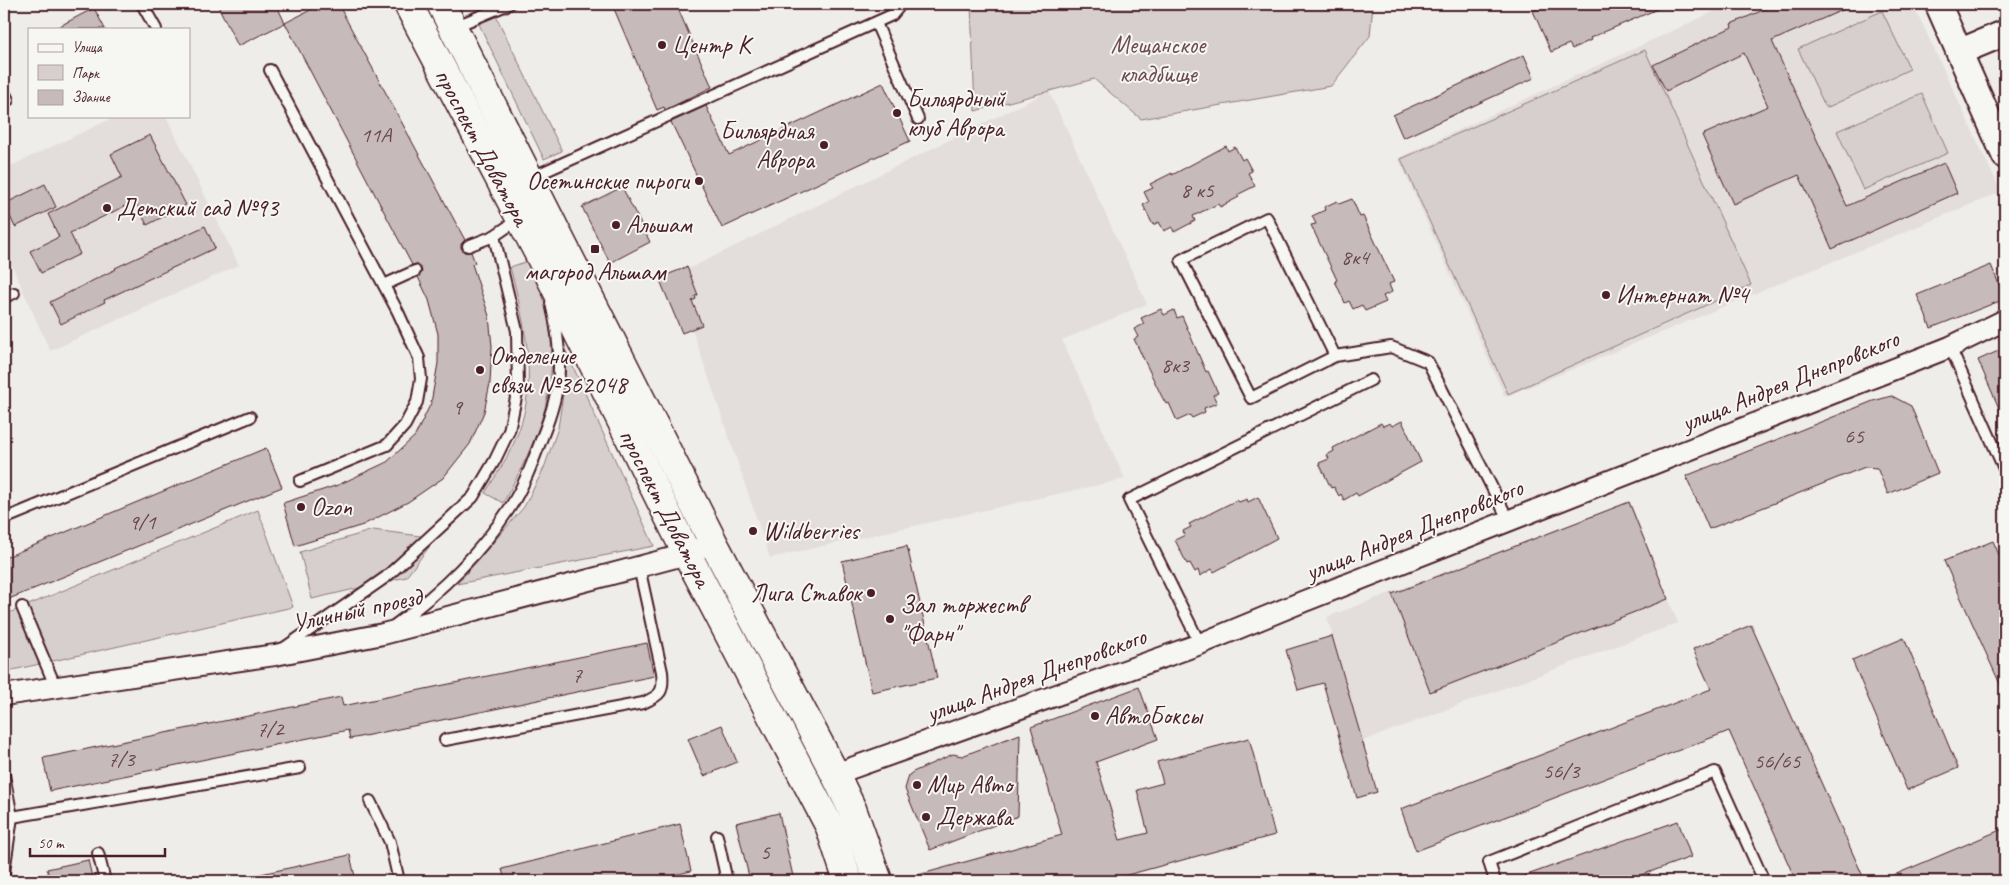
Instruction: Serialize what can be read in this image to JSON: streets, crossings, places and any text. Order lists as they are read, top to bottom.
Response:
{
  "streets": {
    "main road": ["проспект Доватора"],
    "street": ["улица Андрея Днепровского", "Уличный проезд"]
  },
  "crossings": [
    ["проспект Доватора", "улица Андрея Днепровского"],
    ["проспект Доватора", "Уличный проезд"]
  ],
  "parks": ["Мещанское кладбище"],
  "places": {
    "other": [
      "Центр К",
      "Бильярдный клуб Аврора",
      "Бильярдная Аврора",
      "Осетинские пироги",
      "Детский сад №93",
      "Альшам",
      "Интернат №4",
      "Отделение связи №362048",
      "Ozon",
      "Wildberries",
      "Лига Ставок",
      "Зал торжеств \"Фарн\"",
      "АвтоБоксы",
      "Мир Авто",
      "Держава"
    ],
    "transit": ["магород Альшам"]
  },
  "house_numbers": [
    "11А",
    "8 к5",
    "8к4",
    "8к3",
    "9",
    "65",
    "9/1",
    "7",
    "7/2",
    "7/3",
    "56/65",
    "56/3",
    "5"
  ],
  "legend": ["Улица", "Парк", "Здание"],
  "scale_bar": "50 m"
}
